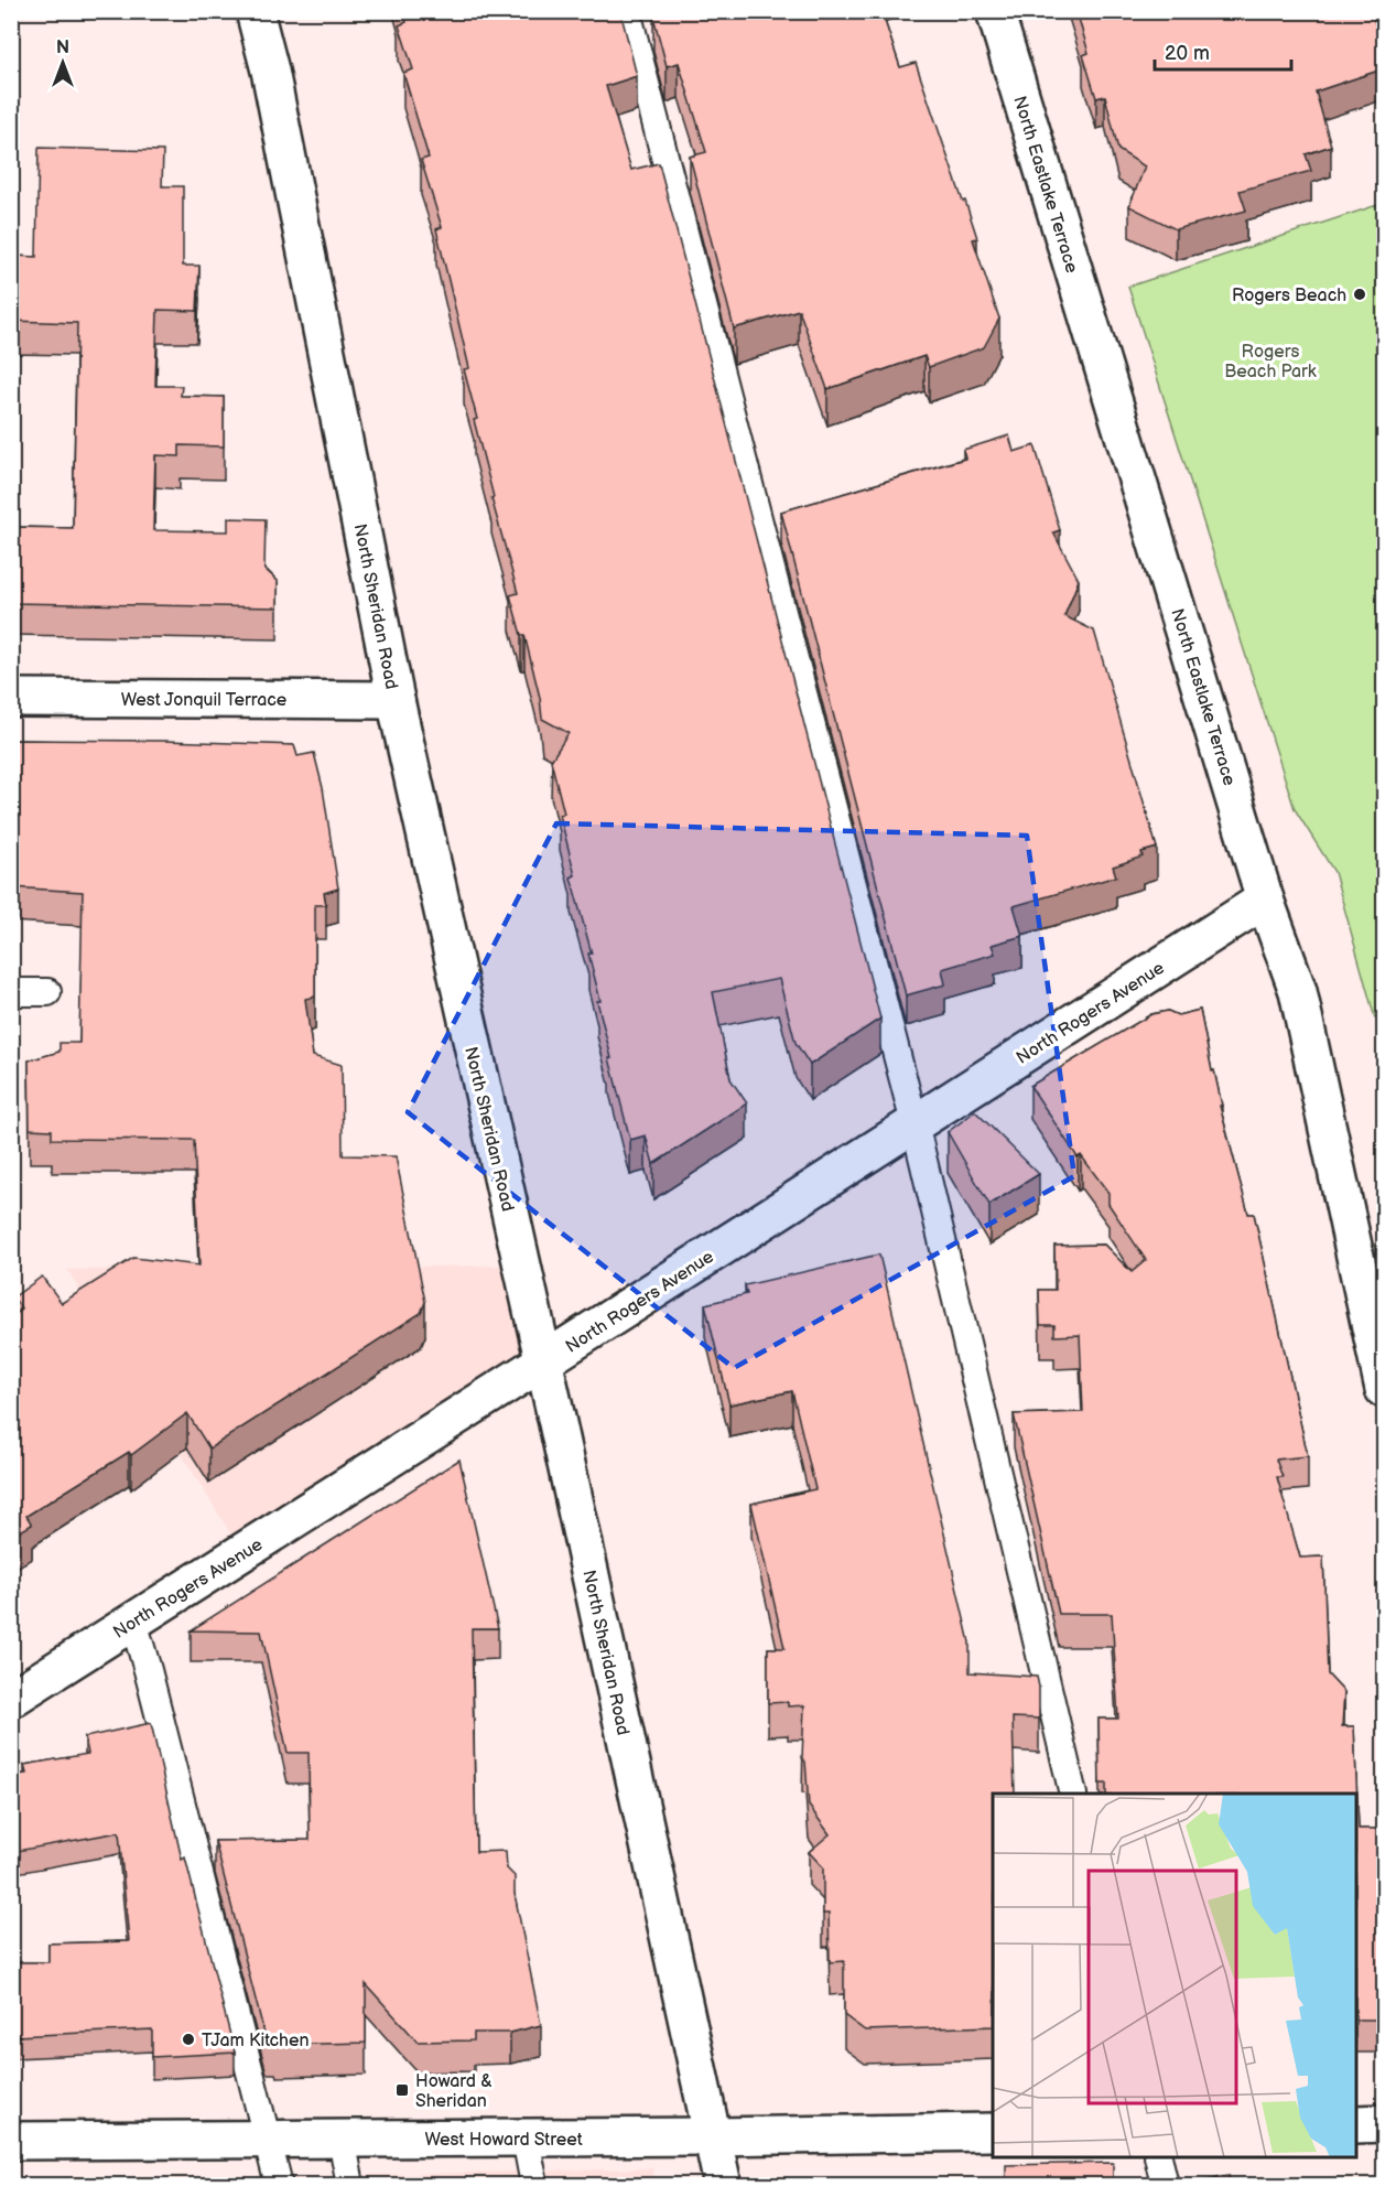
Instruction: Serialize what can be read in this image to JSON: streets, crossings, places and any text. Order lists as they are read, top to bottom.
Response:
{
  "streets": {
    "main road": [
      "North Eastlake Terrace",
      "North Sheridan Road",
      "West Jonquil Terrace",
      "North Rogers Avenue",
      "West Howard Street"
    ]
  },
  "crossings": [
    ["North Eastlake Terrace", "North Rogers Avenue"],
    ["North Sheridan Road", "West Jonquil Terrace"],
    ["North Sheridan Road", "North Rogers Avenue"],
    ["North Sheridan Road", "West Howard Street"]
  ],
  "parks": ["Rogers Beach Park"],
  "places": {
    "other": ["Rogers Beach", "TJam Kitchen"],
    "transit": ["Howard & Sheridan"]
  },
  "scale_bar": "20 m",
  "north": "top"
}
